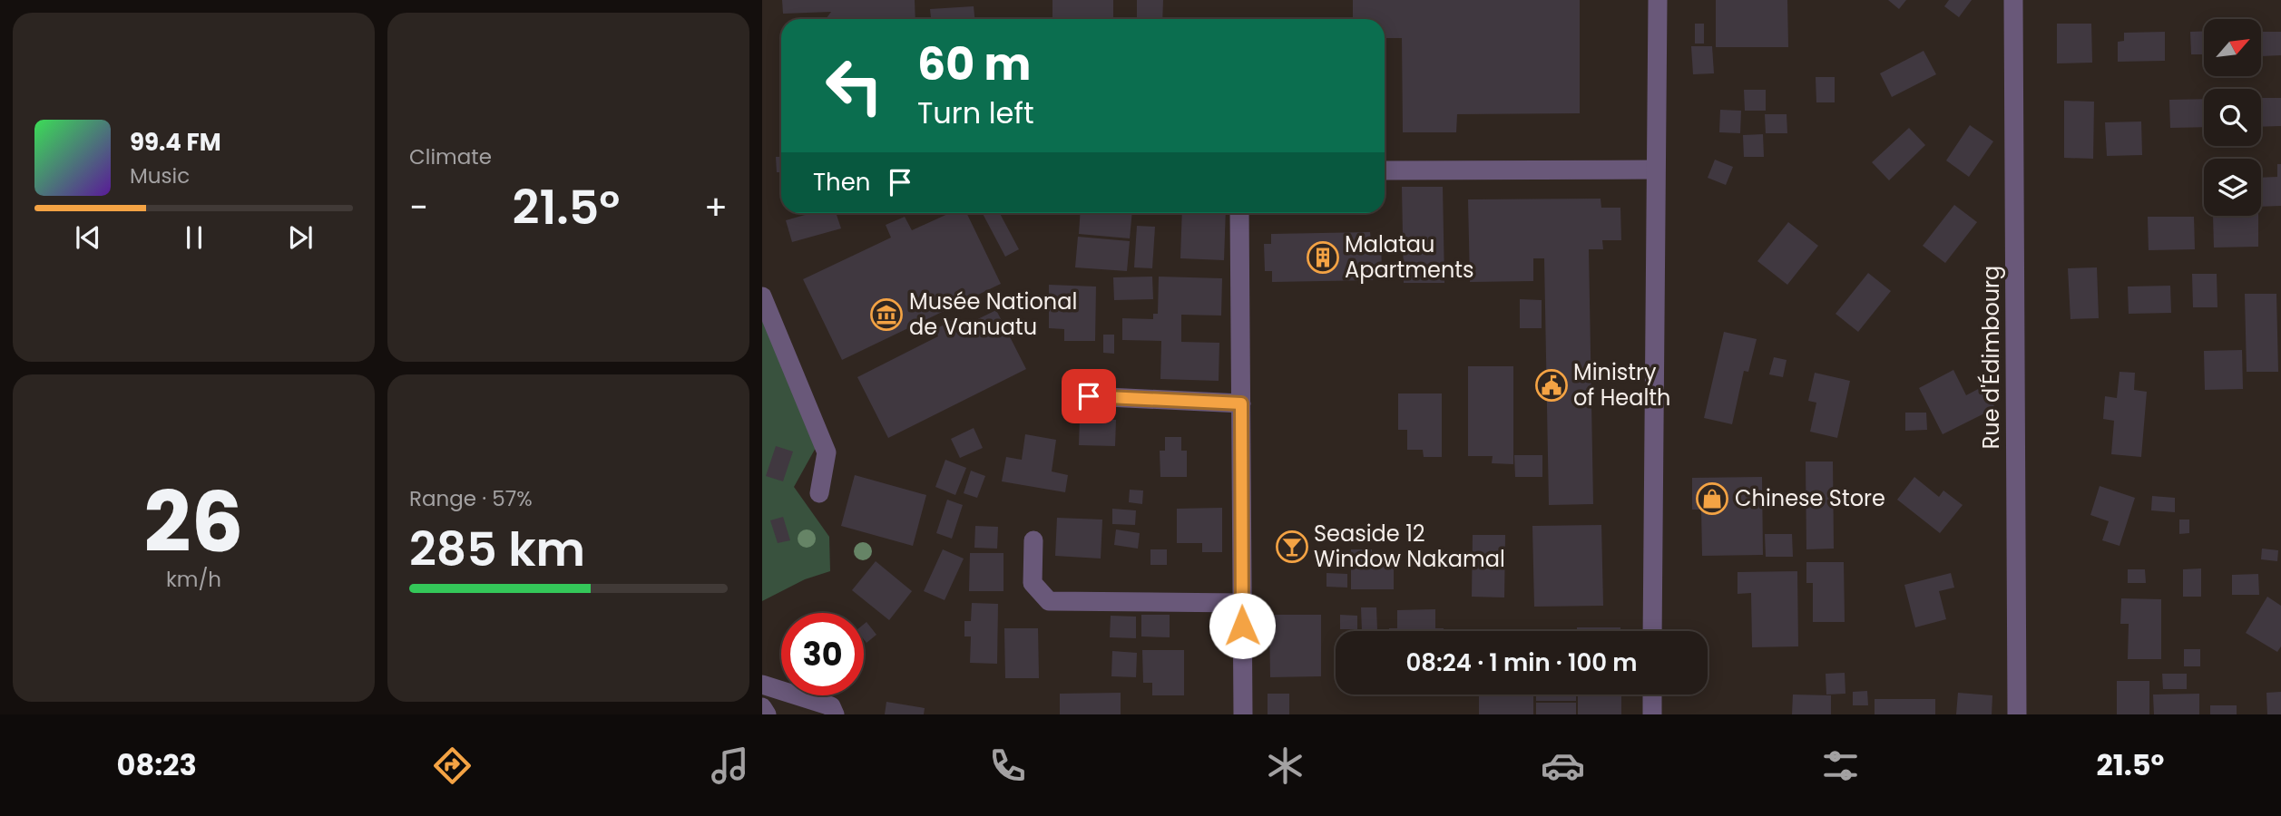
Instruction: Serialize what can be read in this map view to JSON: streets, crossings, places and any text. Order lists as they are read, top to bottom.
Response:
{
  "streets": {
    "street": ["Rue d'Édimbourg"]
  },
  "places": {
    "building": ["Malatau Apartments"],
    "museum": ["Musée National de Vanuatu"],
    "public building": ["Ministry of Health"],
    "shop": ["Chinese Store"],
    "bar": ["Seaside 12 Window Nakamal"]
  },
  "north": "top right",
  "page": {
    "tile": [
      "Climate",
      ["26", "km/h"],
      ["Range · 57%", "285 km"]
    ],
    "turn": ["60 m", "Turn left"],
    "song": ["99.4 FM", "Music"],
    "then": "Then",
    "heat": ["−", "21.5°", "+"],
    "limit": "30",
    "trip": "08:24 · 1 min · 100 m",
    "tabs": ["08:23", "21.5°"]
  }
}
